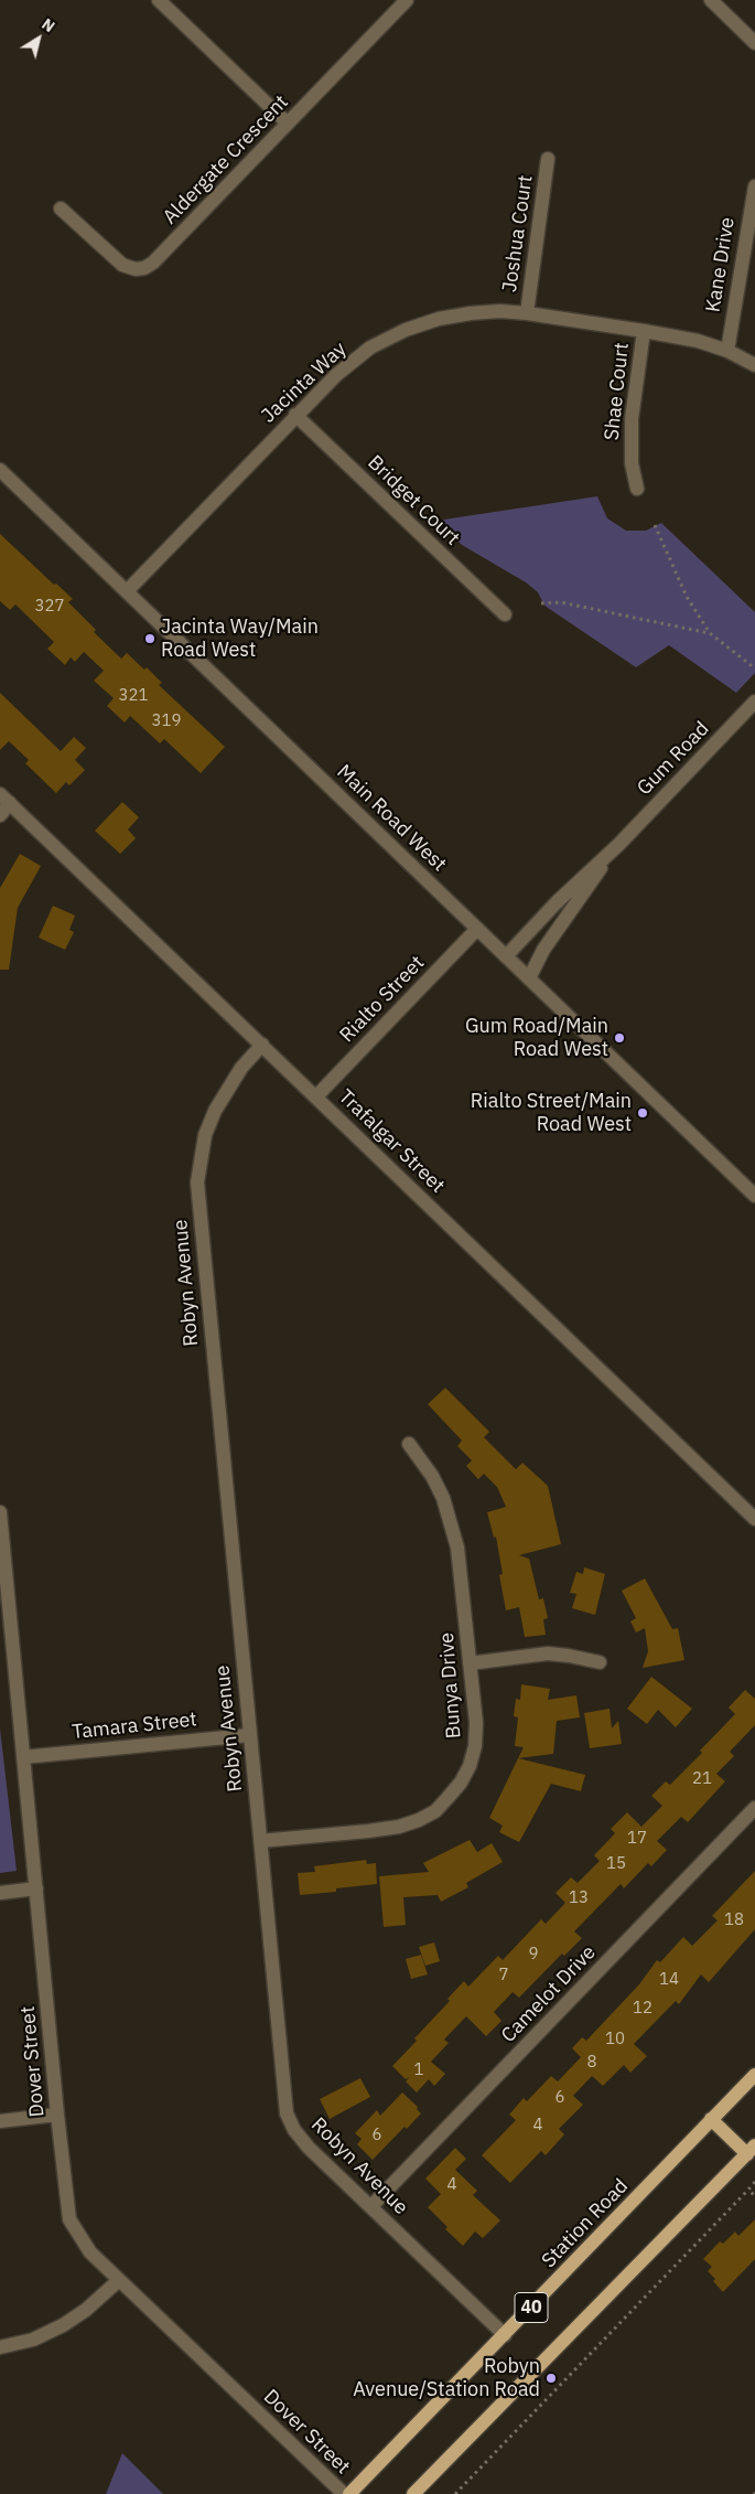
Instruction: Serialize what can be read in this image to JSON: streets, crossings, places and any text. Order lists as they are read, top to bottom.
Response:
{
  "streets": {
    "main road": ["Station Road", "40"],
    "street": [
      "Aldergate Crescent",
      "Joshua Court",
      "Kane Drive",
      "Jacinta Way",
      "Shae Court",
      "Bridget Court",
      "Gum Road",
      "Main Road West",
      "Rialto Street",
      "Trafalgar Street",
      "Robyn Avenue",
      "Bunya Drive",
      "Tamara Street",
      "Camelot Drive",
      "Dover Street"
    ]
  },
  "crossings": [
    ["Joshua Court", "Jacinta Way"],
    ["Kane Drive", "Jacinta Way"],
    ["Jacinta Way", "Shae Court"],
    ["Jacinta Way", "Bridget Court"],
    ["Jacinta Way", "Main Road West"],
    ["Gum Road", "Main Road West"],
    ["Main Road West", "Rialto Street"],
    ["Rialto Street", "Trafalgar Street"],
    ["Trafalgar Street", "Robyn Avenue"],
    ["Robyn Avenue", "Bunya Drive"],
    ["Robyn Avenue", "Tamara Street"],
    ["Robyn Avenue", "Camelot Drive"],
    ["Robyn Avenue", "Station Road"],
    ["Tamara Street", "Dover Street"]
  ],
  "places": [
    "Jacinta Way/Main Road West",
    "Gum Road/Main Road West",
    "Rialto Street/Main Road West",
    "Robyn Avenue/Station Road"
  ],
  "house_numbers": [
    "327",
    "321",
    "319",
    "21",
    "17",
    "15",
    "13",
    "18",
    "9",
    "7",
    "14",
    "12",
    "10",
    "8",
    "1",
    "6",
    "4",
    "6",
    "4"
  ],
  "north": "top right"
}
